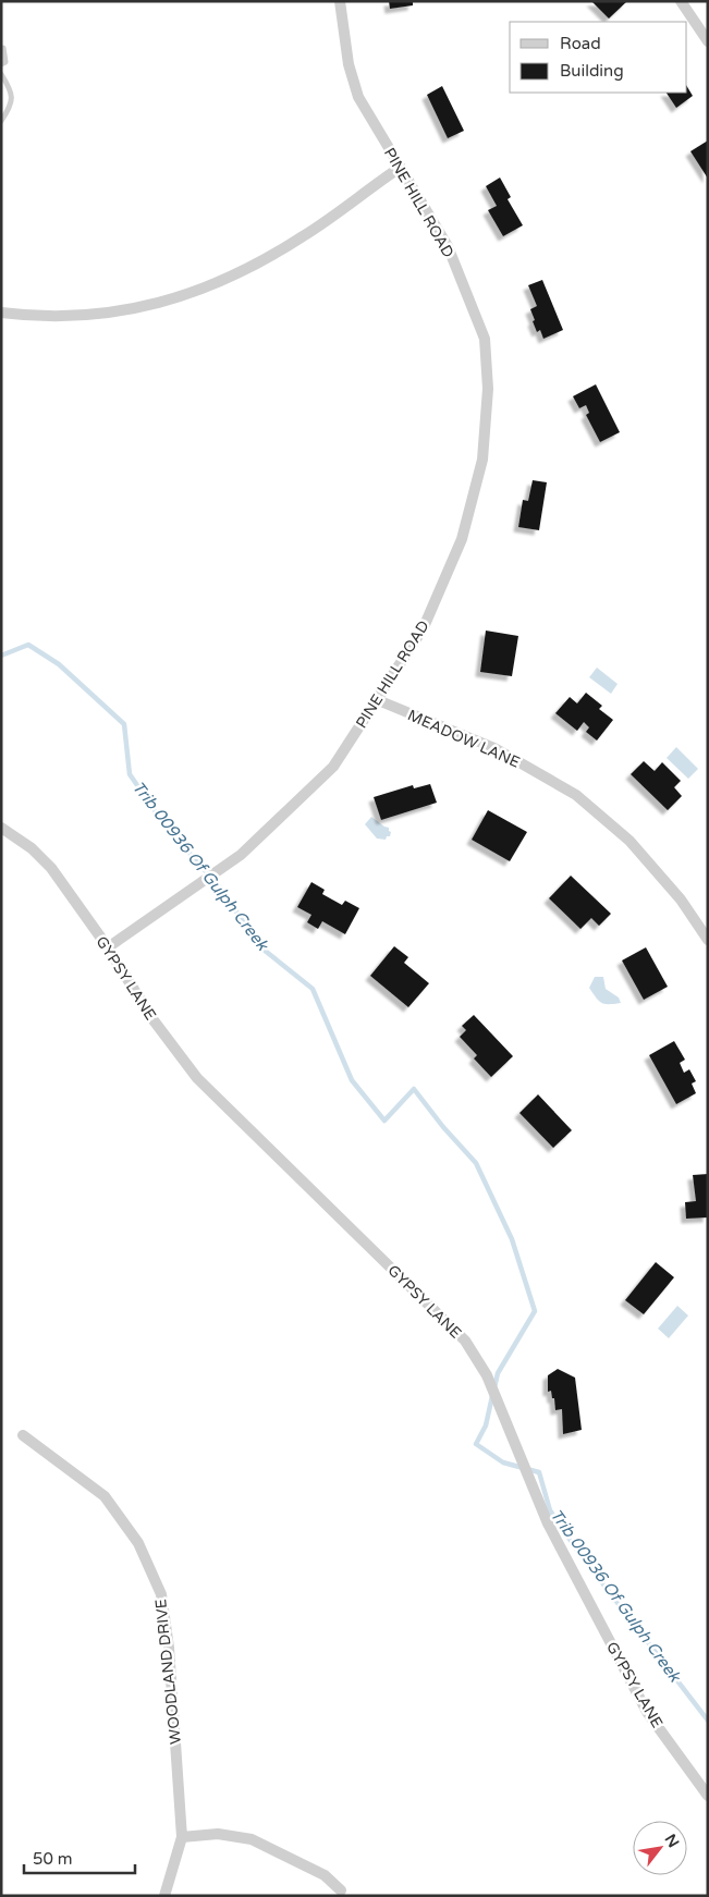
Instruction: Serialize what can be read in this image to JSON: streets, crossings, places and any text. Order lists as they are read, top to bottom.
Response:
{
  "streets": {
    "street": [
      "PINE HILL ROAD",
      "MEADOW LANE",
      "GYPSY LANE",
      "WOODLAND DRIVE"
    ]
  },
  "crossings": [
    ["PINE HILL ROAD", "MEADOW LANE"],
    ["PINE HILL ROAD", "GYPSY LANE"]
  ],
  "water": ["Trib 00936 Of Gulph Creek"],
  "legend": ["Road", "Building"],
  "scale_bar": "50 m",
  "north": "top right"
}
